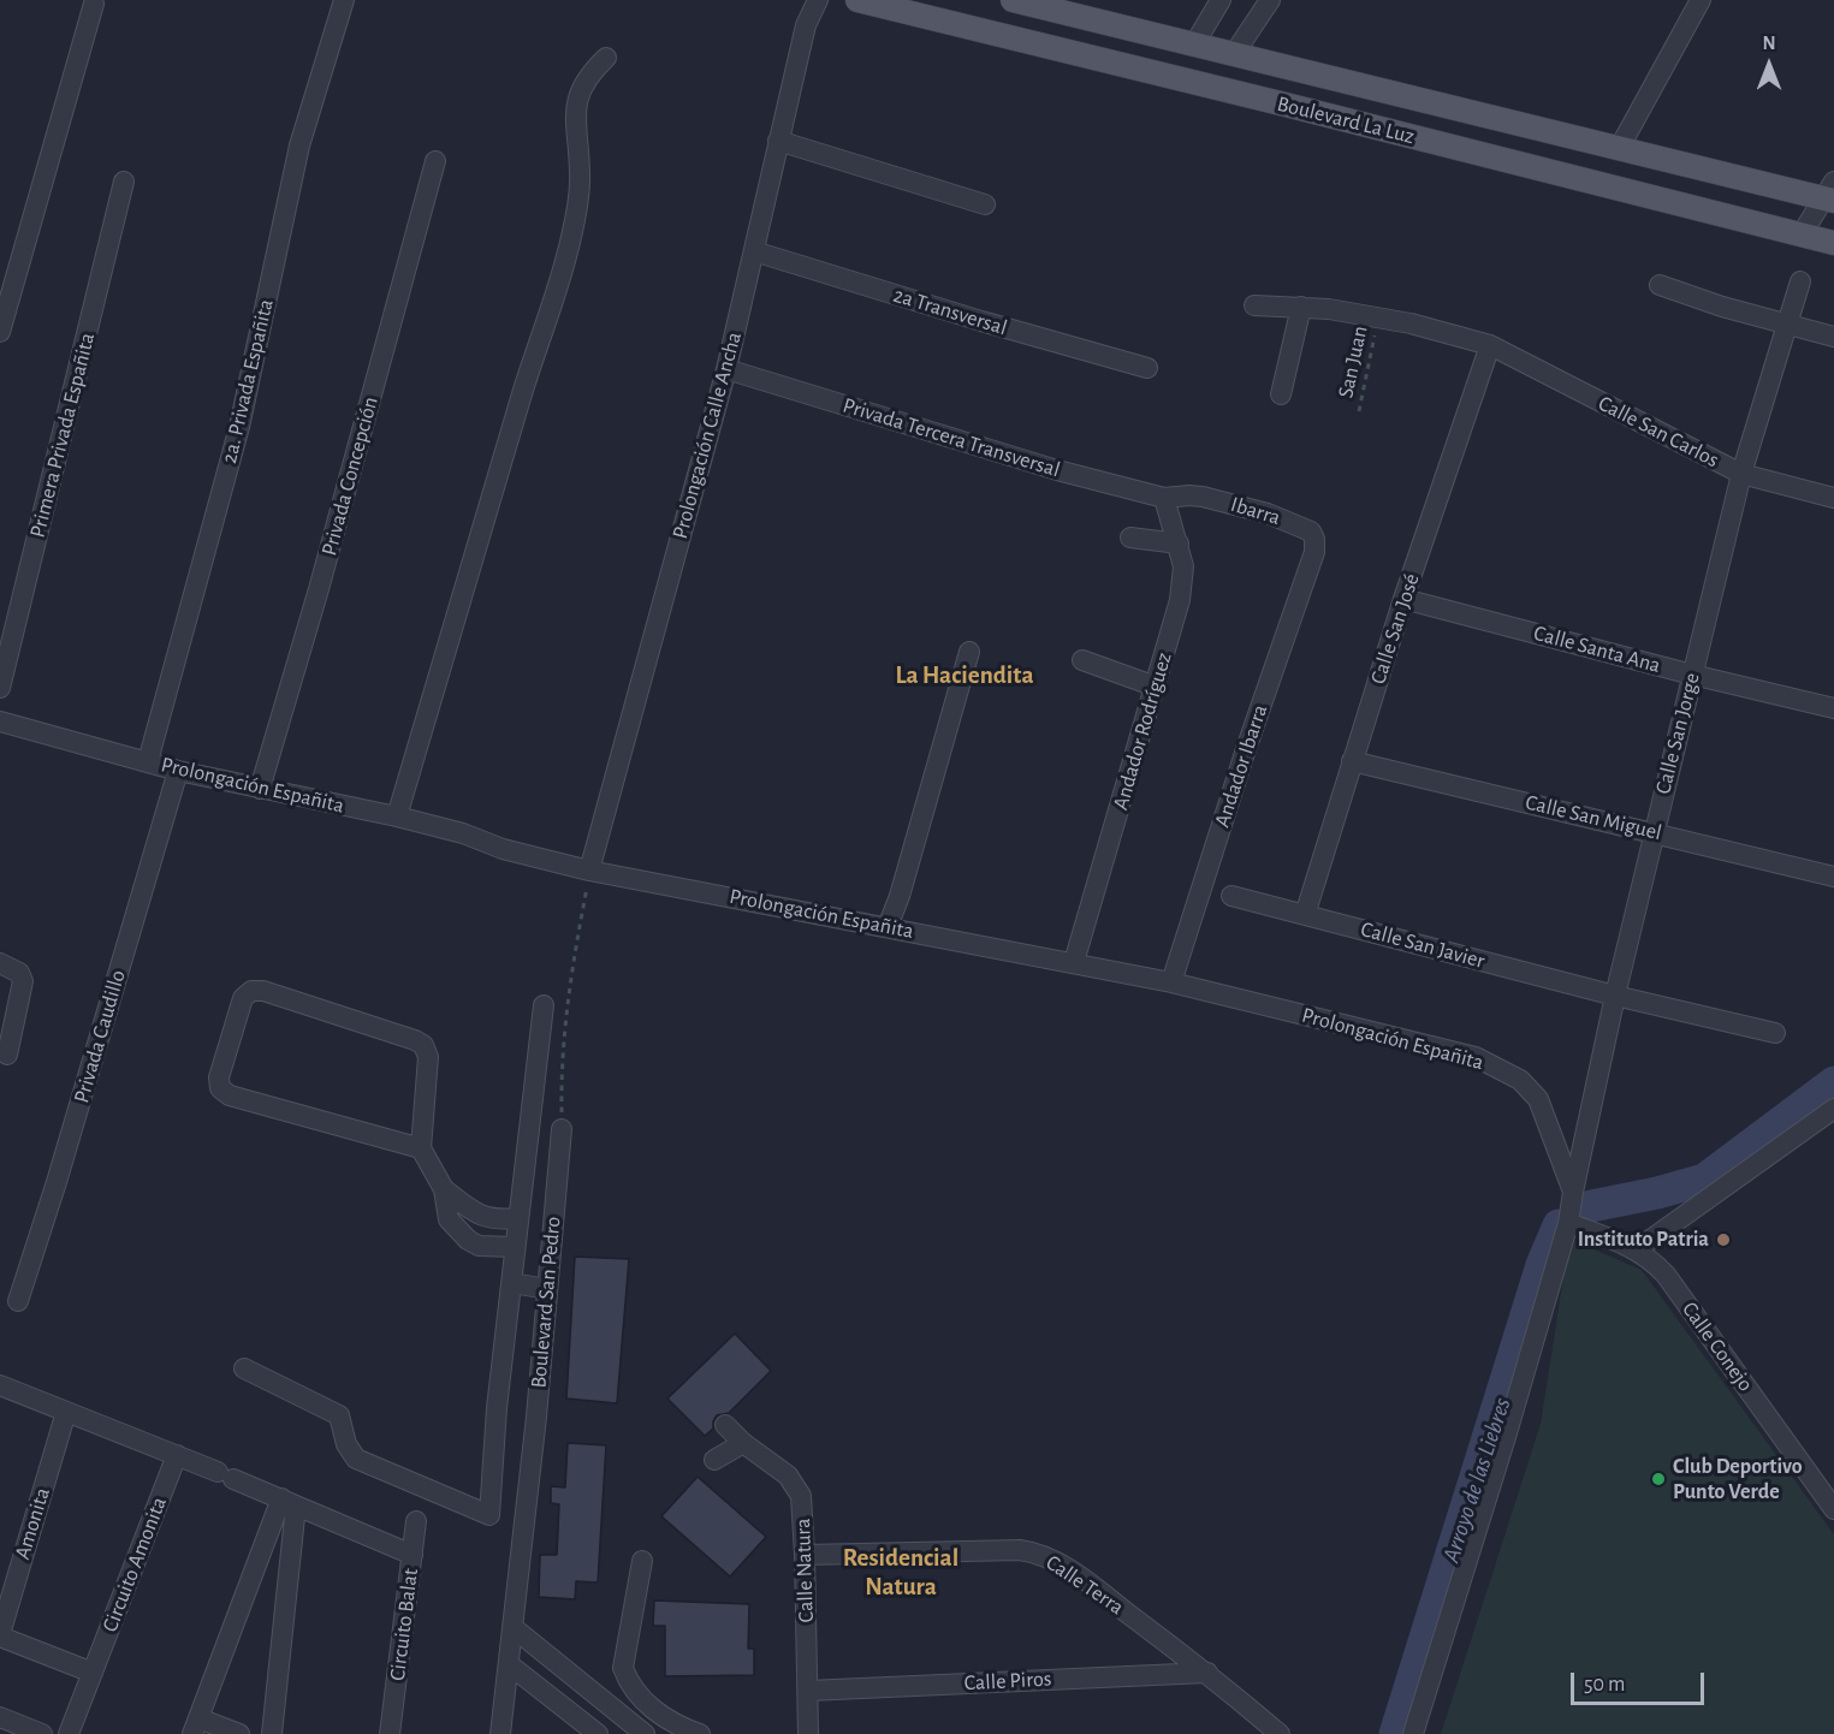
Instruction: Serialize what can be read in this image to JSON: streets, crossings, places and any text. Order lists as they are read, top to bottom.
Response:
{
  "streets": {
    "main road": ["Boulevard La Luz"],
    "street": [
      "2a Transversal",
      "2a. Privada Españita",
      "Calle San Carlos",
      "Primera Privada Españita",
      "Prolongación Calle Ancha",
      "Privada Tercera Transversal",
      "Privada Concepción",
      "Ibarra",
      "Calle San José",
      "Calle Santa Ana",
      "Andador Rodríguez",
      "Calle San Jorge",
      "Andador Ibarra",
      "Prolongación Españita",
      "Calle San Miguel",
      "Calle San Javier",
      "Privada Caudillo",
      "Boulevard San Pedro",
      "Calle Conejo",
      "Amonita",
      "Circuito Amonita",
      "Calle Natura",
      "Calle Terra",
      "Circuito Balat",
      "Calle Piros"
    ],
    "path": ["San Juan"]
  },
  "crossings": [
    ["2a Transversal", "Prolongación Calle Ancha"],
    ["San Juan", "Calle San Carlos"],
    ["2a. Privada Españita", "Prolongación Españita"],
    ["Calle San Carlos", "Calle San José"],
    ["Calle San Carlos", "Calle San Jorge"],
    ["Prolongación Calle Ancha", "Privada Tercera Transversal"],
    ["Prolongación Calle Ancha", "Prolongación Españita"],
    ["Privada Tercera Transversal", "Ibarra"],
    ["Privada Tercera Transversal", "Andador Rodríguez"],
    ["Privada Concepción", "Prolongación Españita"],
    ["Ibarra", "Andador Rodríguez"],
    ["Ibarra", "Andador Ibarra"],
    ["Calle San José", "Calle Santa Ana"],
    ["Calle San José", "Calle San Miguel"],
    ["Calle San José", "Calle San Javier"],
    ["Calle Santa Ana", "Calle San Jorge"],
    ["Andador Rodríguez", "Prolongación Españita"],
    ["Calle San Jorge", "Prolongación Españita"],
    ["Calle San Jorge", "Calle San Miguel"],
    ["Calle San Jorge", "Calle San Javier"],
    ["Calle San Jorge", "Calle Conejo"],
    ["Andador Ibarra", "Prolongación Españita"],
    ["Prolongación Españita", "Privada Caudillo"],
    ["Circuito Amonita", "Circuito Balat"],
    ["Calle Natura", "Calle Terra"],
    ["Calle Natura", "Calle Piros"],
    ["Calle Terra", "Calle Piros"]
  ],
  "districts": ["La Haciendita", "Residencial Natura"],
  "water": ["Arroyo de las Liebres"],
  "places": ["Instituto Patria", "Club Deportivo Punto Verde"],
  "scale_bar": "50 m",
  "north": "top"
}
